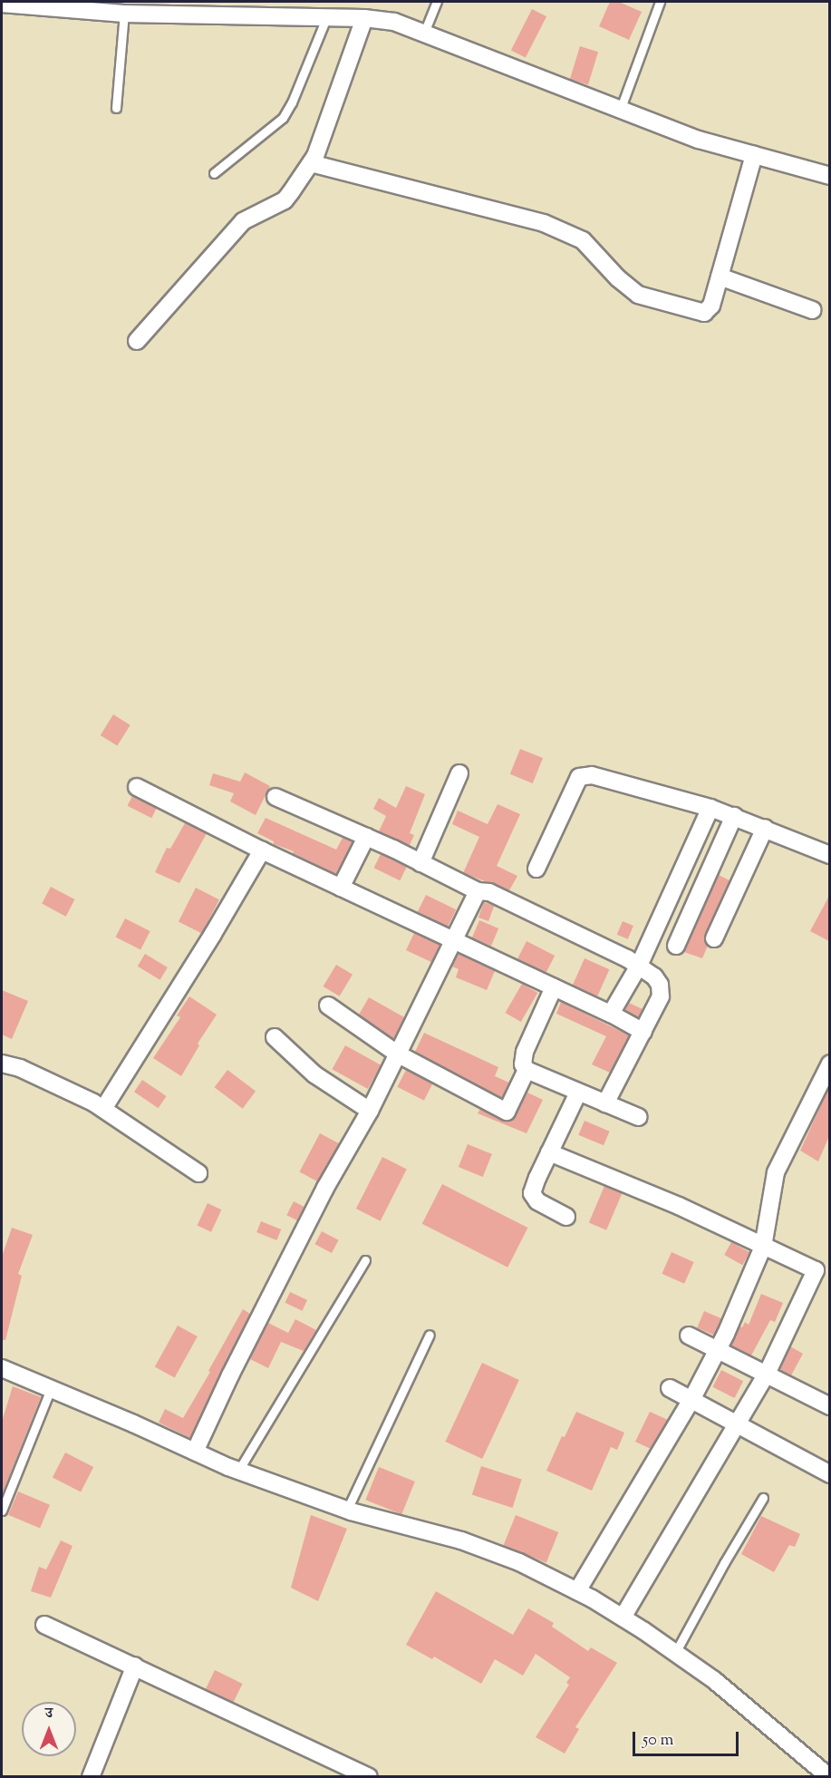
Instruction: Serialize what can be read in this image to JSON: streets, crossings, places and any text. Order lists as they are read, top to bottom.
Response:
{
  "scale_bar": "50 m",
  "north": "top"
}
